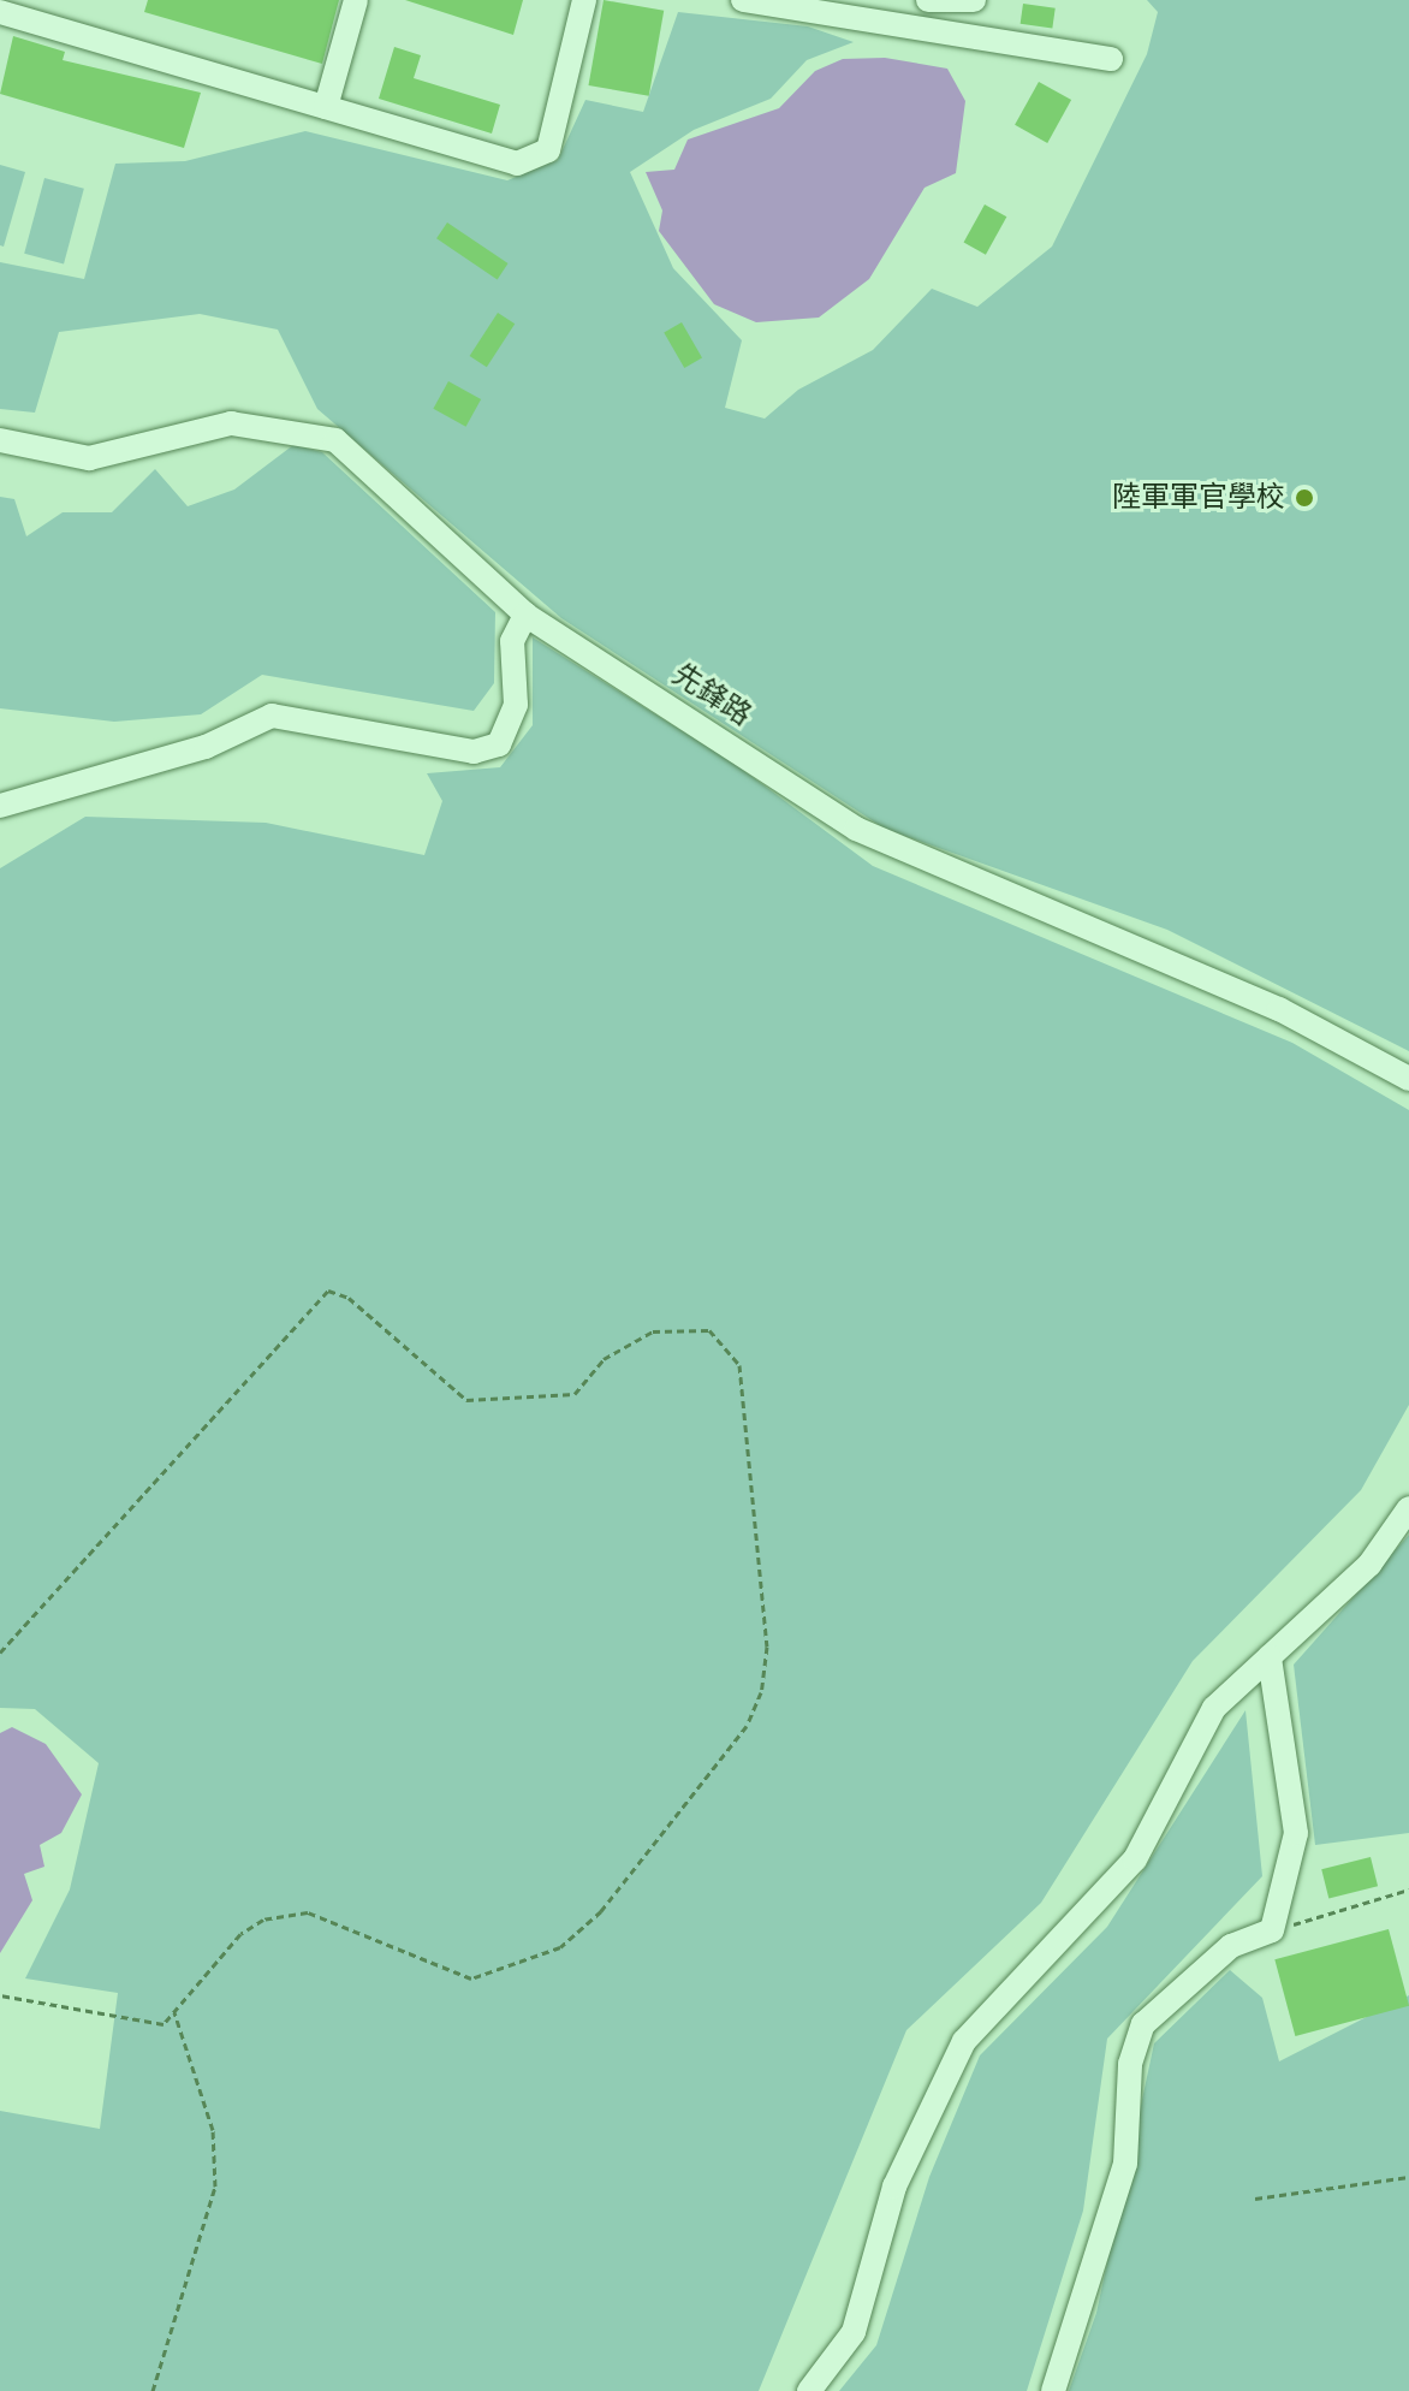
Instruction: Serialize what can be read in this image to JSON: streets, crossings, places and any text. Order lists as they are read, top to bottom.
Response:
{
  "streets": {
    "street": ["先鋒路"]
  },
  "places": ["陸軍軍官學校"]
}
